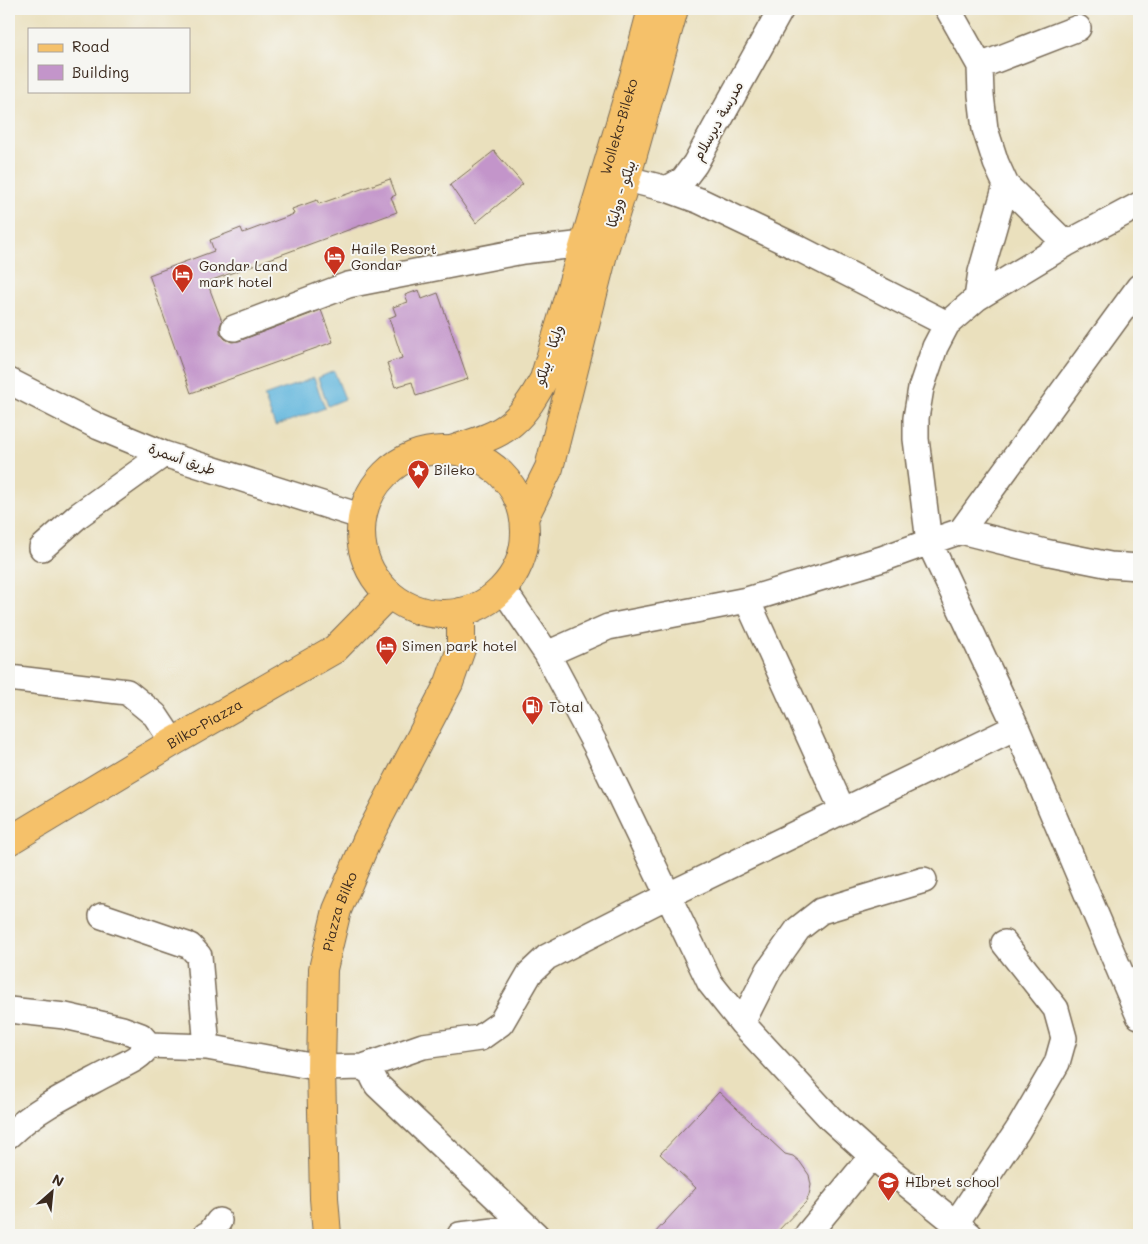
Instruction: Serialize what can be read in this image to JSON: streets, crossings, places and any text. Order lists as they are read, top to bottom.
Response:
{
  "streets": {
    "main road": [
      "Wolleka-Bileko",
      "بيلكو - ووليكا",
      "وليكا - بيلكو",
      "Bilko-Piazza",
      "Piazza Bilko"
    ],
    "street": ["مدرسة دبرسلام", "طريق أسمرة"]
  },
  "crossings": [
    ["Wolleka-Bileko", "بيلكو - ووليكا"],
    ["بيلكو - ووليكا", "وليكا - بيلكو"],
    ["بيلكو - ووليكا", "طريق أسمرة"],
    ["بيلكو - ووليكا", "Bilko-Piazza"],
    ["بيلكو - ووليكا", "Piazza Bilko"],
    ["وليكا - بيلكو", "طريق أسمرة"],
    ["وليكا - بيلكو", "Bilko-Piazza"],
    ["وليكا - بيلكو", "Piazza Bilko"],
    ["طريق أسمرة", "Bilko-Piazza"],
    ["طريق أسمرة", "Piazza Bilko"],
    ["Bilko-Piazza", "Piazza Bilko"]
  ],
  "places": {
    "hotel": ["Haile Resort Gondar", "Gondar Land mark hotel", "Simen park hotel"],
    "place": ["Bileko"],
    "fuel station": ["Total"],
    "school or university": ["HIbret school"]
  },
  "legend": ["Road", "Building"],
  "north": "top right"
}
